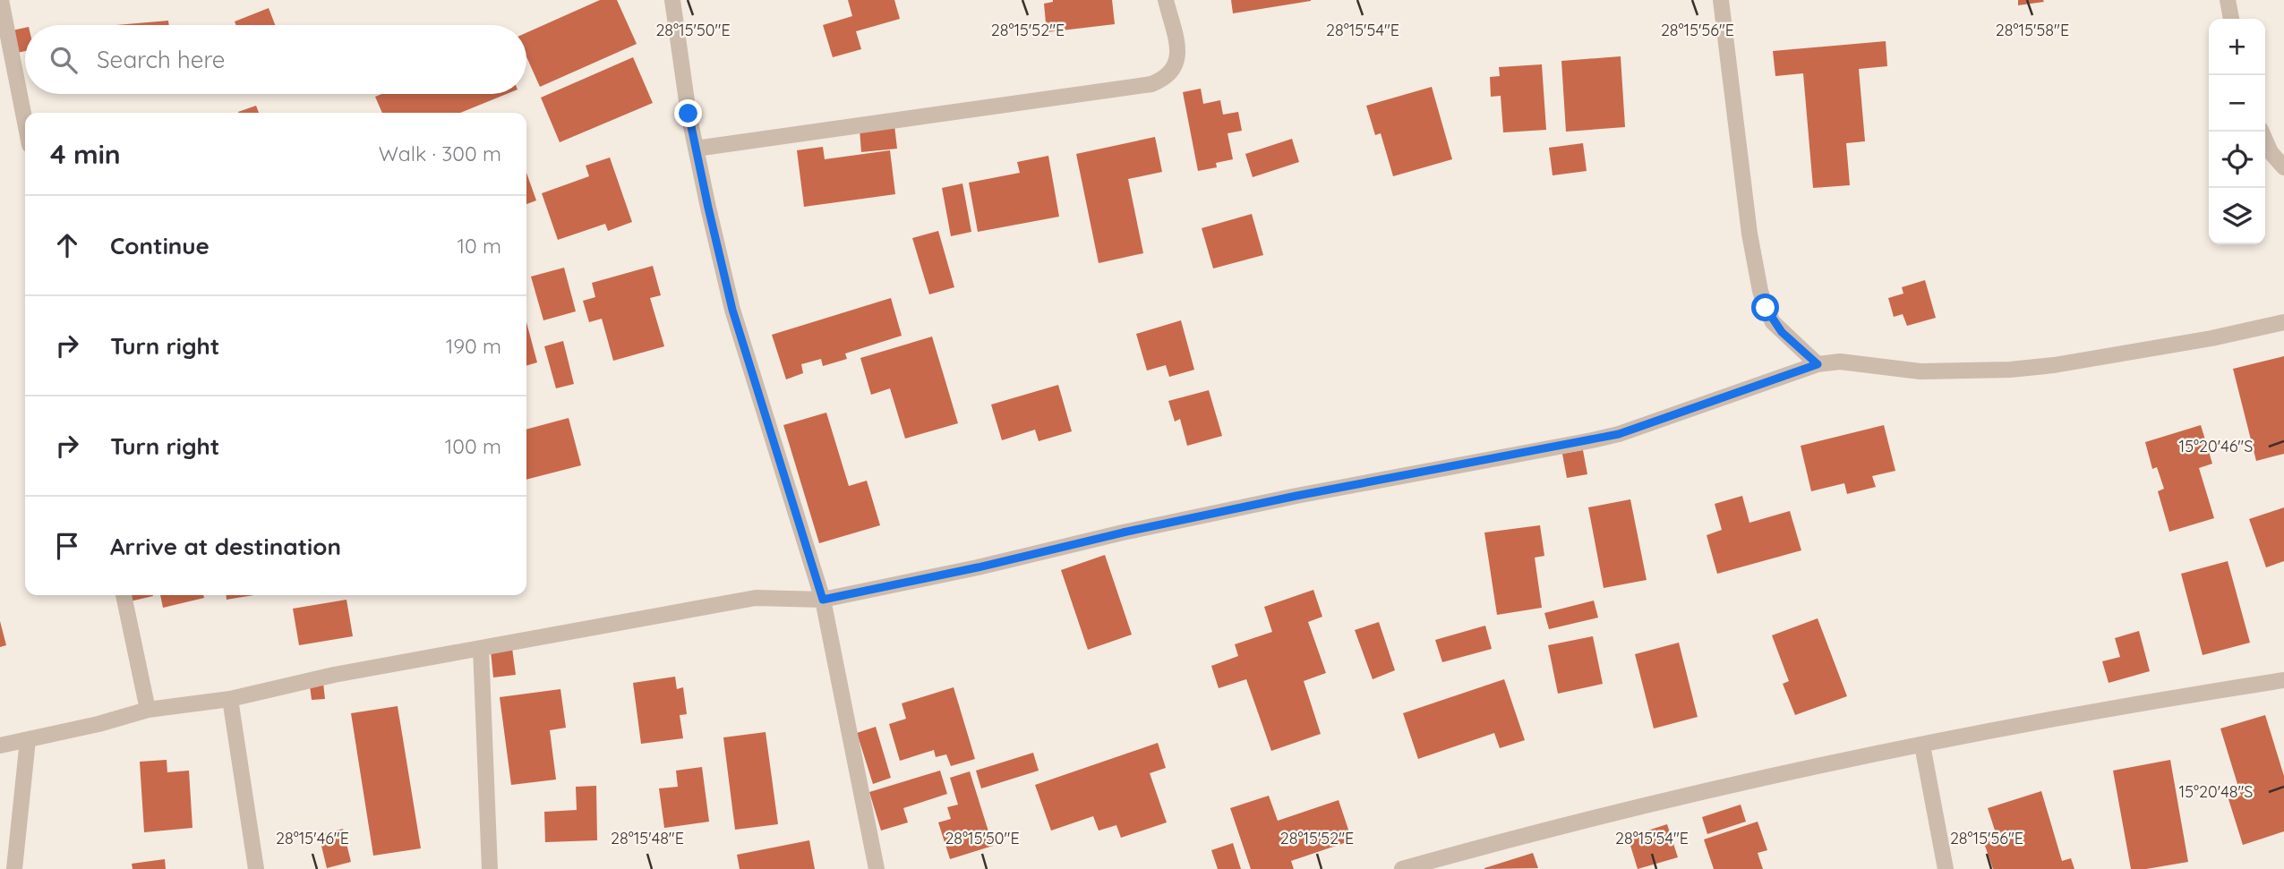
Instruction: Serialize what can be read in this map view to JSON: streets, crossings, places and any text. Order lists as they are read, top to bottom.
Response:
{
  "page": {
    "map_buttons": ["+", "−"],
    "search": "Search here",
    "heading": ["4 min", "Walk · 300 m"],
    "list": [
      ["Continue", "10 m"],
      ["Turn right", "190 m"],
      ["Turn right", "100 m"],
      "Arrive at destination"
    ]
  },
  "coordinates": [
    "28°15'56\"E",
    "28°15'58\"E",
    "28°15'50\"E",
    "28°15'52\"E",
    "28°15'54\"E",
    "15°20'46\"S",
    "15°20'48\"S",
    "28°15'46\"E",
    "28°15'48\"E"
  ]
}
